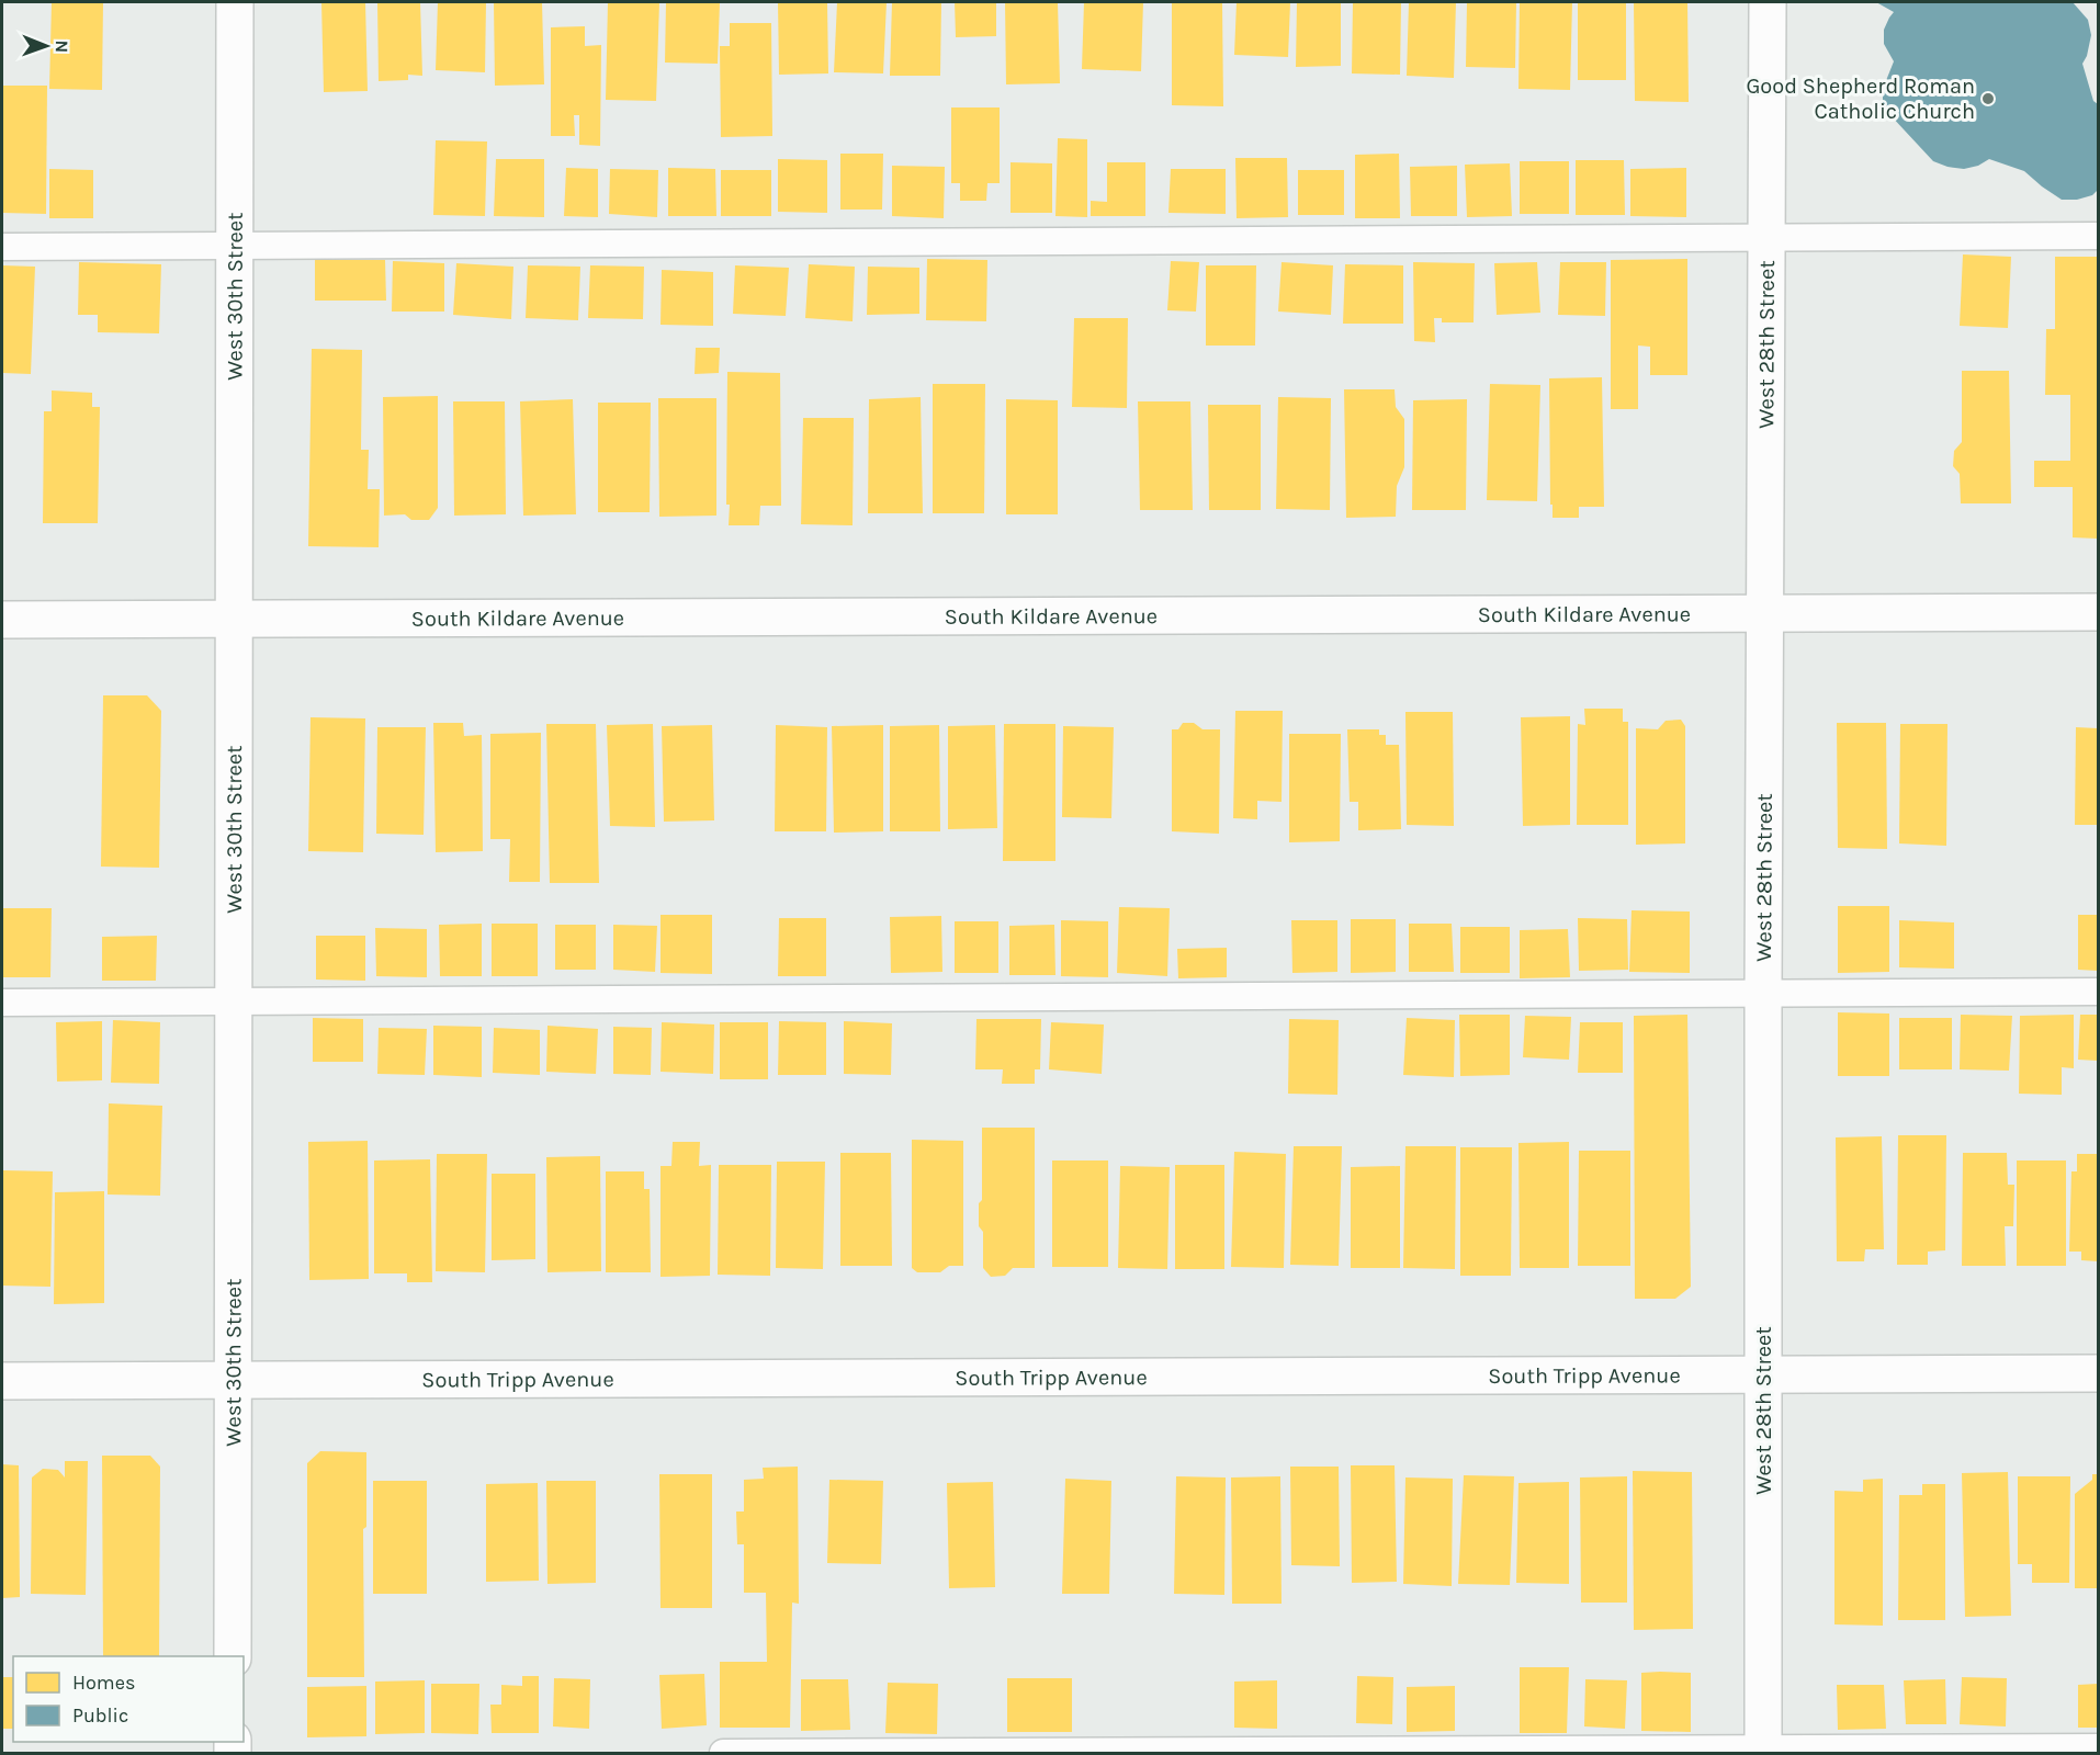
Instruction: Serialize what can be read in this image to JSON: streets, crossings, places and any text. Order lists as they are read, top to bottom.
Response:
{
  "streets": {
    "street": [
      "West 30th Street",
      "West 28th Street",
      "South Kildare Avenue",
      "South Tripp Avenue"
    ]
  },
  "crossings": [
    ["West 30th Street", "South Kildare Avenue"],
    ["West 30th Street", "South Tripp Avenue"],
    ["West 28th Street", "South Kildare Avenue"],
    ["West 28th Street", "South Tripp Avenue"]
  ],
  "places": ["Good Shepherd Roman Catholic Church"],
  "legend": ["Homes", "Public"],
  "north": "right"
}
